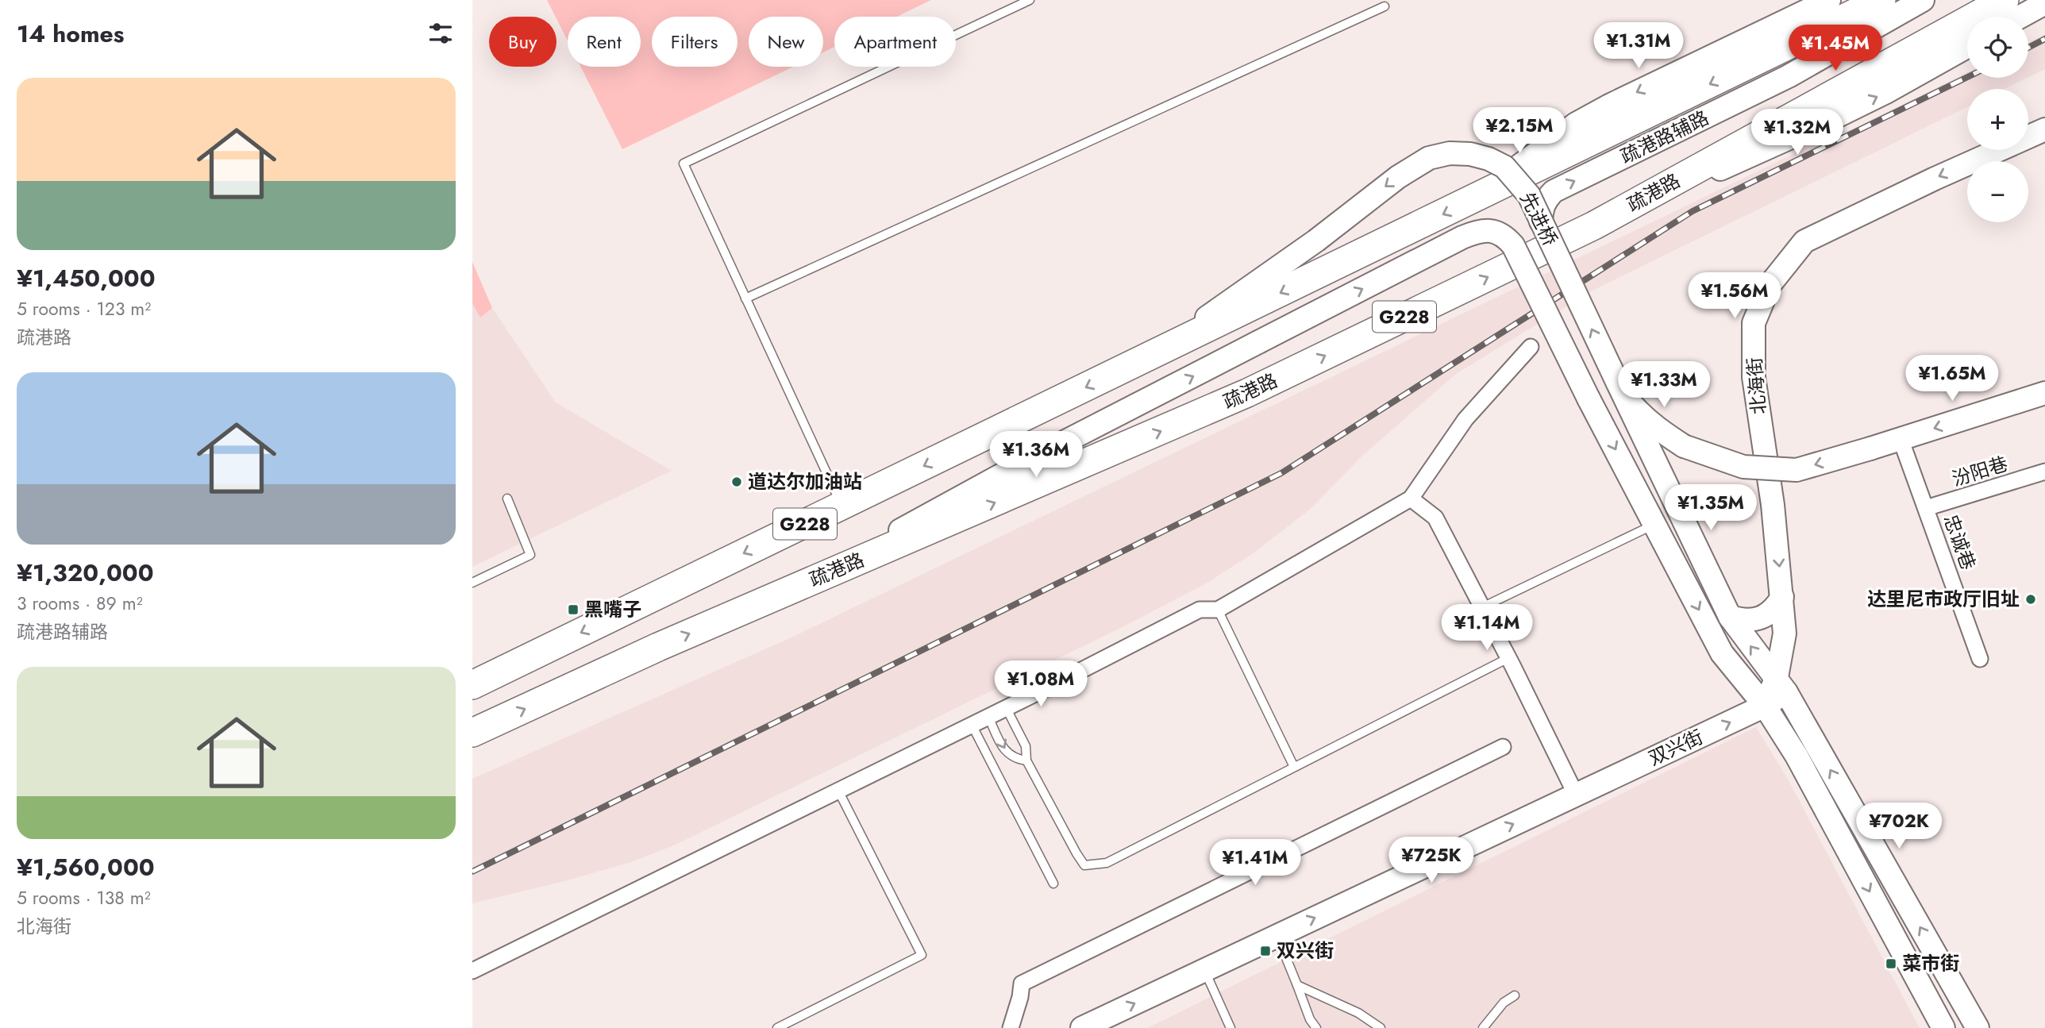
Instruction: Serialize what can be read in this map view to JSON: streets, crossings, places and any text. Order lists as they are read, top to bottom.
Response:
{
  "streets": {
    "highway": ["疏港路", "G228"],
    "main road": [
      "疏港路辅路",
      "先进桥",
      "北海街",
      "双兴街"
    ],
    "street": ["汾阳巷", "忠诚巷"]
  },
  "crossings": [
    ["疏港路辅路", "先进桥"],
    ["疏港路", "先进桥"],
    ["先进桥", "G228"],
    ["北海街", "双兴街"],
    ["汾阳巷", "忠诚巷"]
  ],
  "one_way": ["北海街", "双兴街"],
  "places": {
    "other": ["道达尔加油站", "达里尼市政厅旧址"],
    "transit": ["黑嘴子", "双兴街", "菜市街"]
  },
  "page": {
    "heading": "14 homes",
    "map_buttons": ["+", "−"],
    "chip": [
      "Buy",
      "Rent",
      "Filters",
      "New",
      "Apartment"
    ],
    "price": [
      "¥1.31M",
      "¥1.45M",
      "¥2.15M",
      "¥1.32M",
      "¥1.56M",
      "¥1.65M",
      "¥1.33M",
      "¥1.36M",
      "¥1.35M",
      "¥1.14M",
      "¥1.08M",
      "¥702K",
      "¥725K",
      "¥1.41M"
    ],
    "list": [
      {
        "name": "¥1,450,000",
        "note": "5 rooms · 123 m² · 疏港路"
      },
      {
        "name": "¥1,320,000",
        "note": "3 rooms · 89 m² · 疏港路辅路"
      },
      {
        "name": "¥1,560,000",
        "note": "5 rooms · 138 m² · 北海街"
      }
    ]
  }
}
